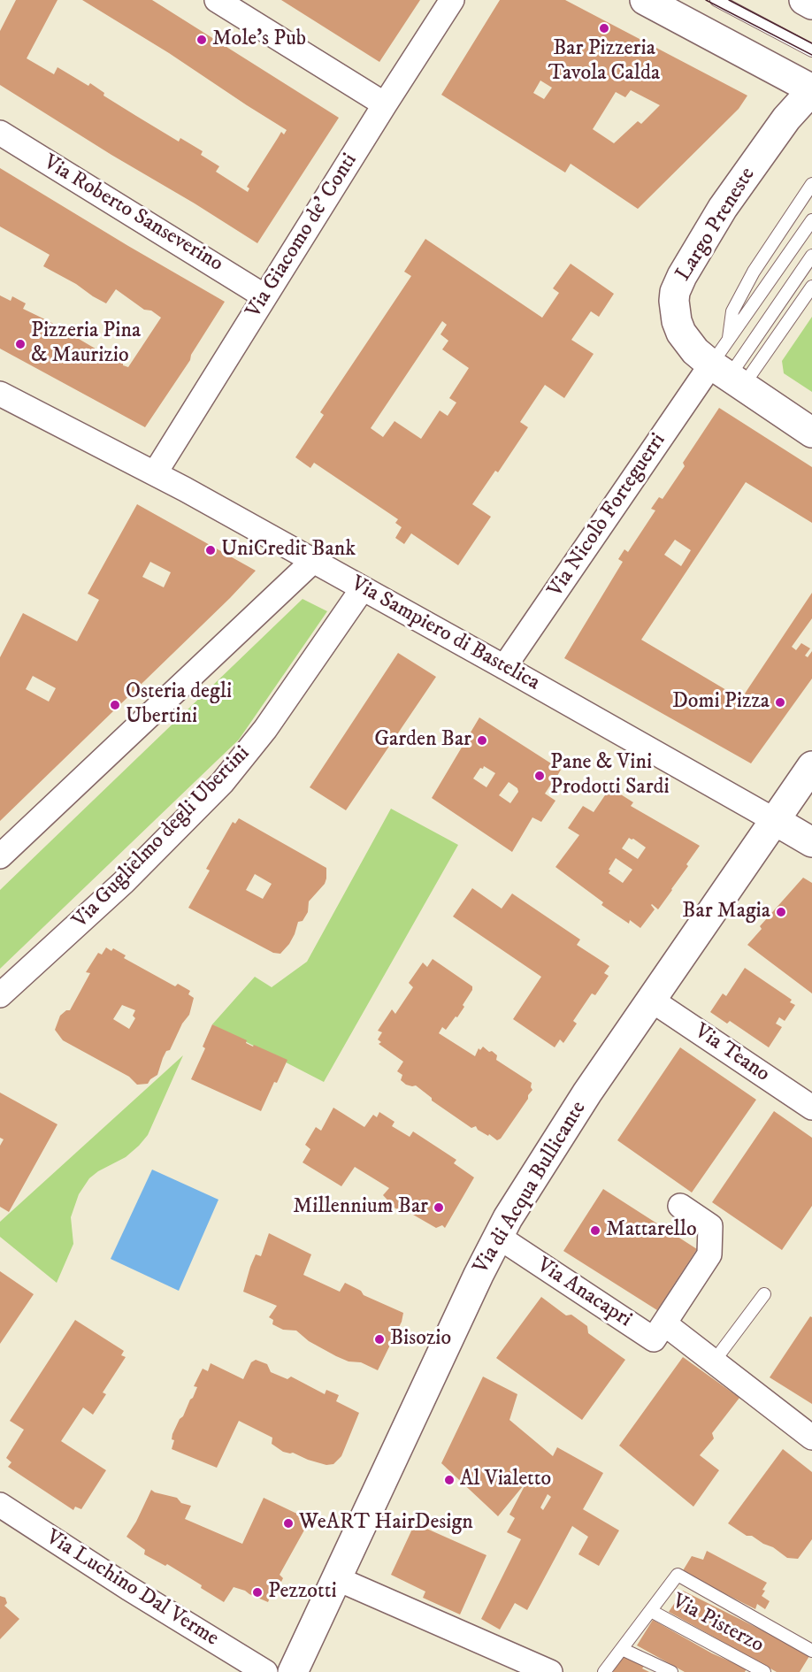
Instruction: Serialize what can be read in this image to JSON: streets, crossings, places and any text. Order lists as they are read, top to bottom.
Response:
{
  "streets": {
    "main road": ["Largo Preneste", "Via di Acqua Bullicante"],
    "street": [
      "Via Roberto Sanseverino",
      "Via Giacomo de' Conti",
      "Via Nicolò Forteguerri",
      "Via Sampiero di Bastelica",
      "Via Guglielmo degli Ubertini",
      "Via Teano",
      "Via Anacapri",
      "Via Luchino Dal Verme"
    ],
    "lane": ["Via Pisterzo"]
  },
  "crossings": [
    ["Via Roberto Sanseverino", "Via Giacomo de' Conti"],
    ["Largo Preneste", "Via Nicolò Forteguerri"],
    ["Via Giacomo de' Conti", "Via Sampiero di Bastelica"],
    ["Via Nicolò Forteguerri", "Via Sampiero di Bastelica"],
    ["Via Sampiero di Bastelica", "Via Guglielmo degli Ubertini"],
    ["Via Sampiero di Bastelica", "Via di Acqua Bullicante"],
    ["Via Teano", "Via di Acqua Bullicante"],
    ["Via di Acqua Bullicante", "Via Anacapri"]
  ],
  "places": [
    "Bar Pizzeria Tavola Calda",
    "Mole's Pub",
    "Pizzeria Pina & Maurizio",
    "UniCredit Bank",
    "Domi Pizza",
    "Osteria degli Ubertini",
    "Garden Bar",
    "Pane & Vini Prodotti Sardi",
    "Bar Magia",
    "Millennium Bar",
    "Mattarello",
    "Bisozio",
    "Al Vialetto",
    "WeART HairDesign",
    "Pezzotti"
  ]
}
